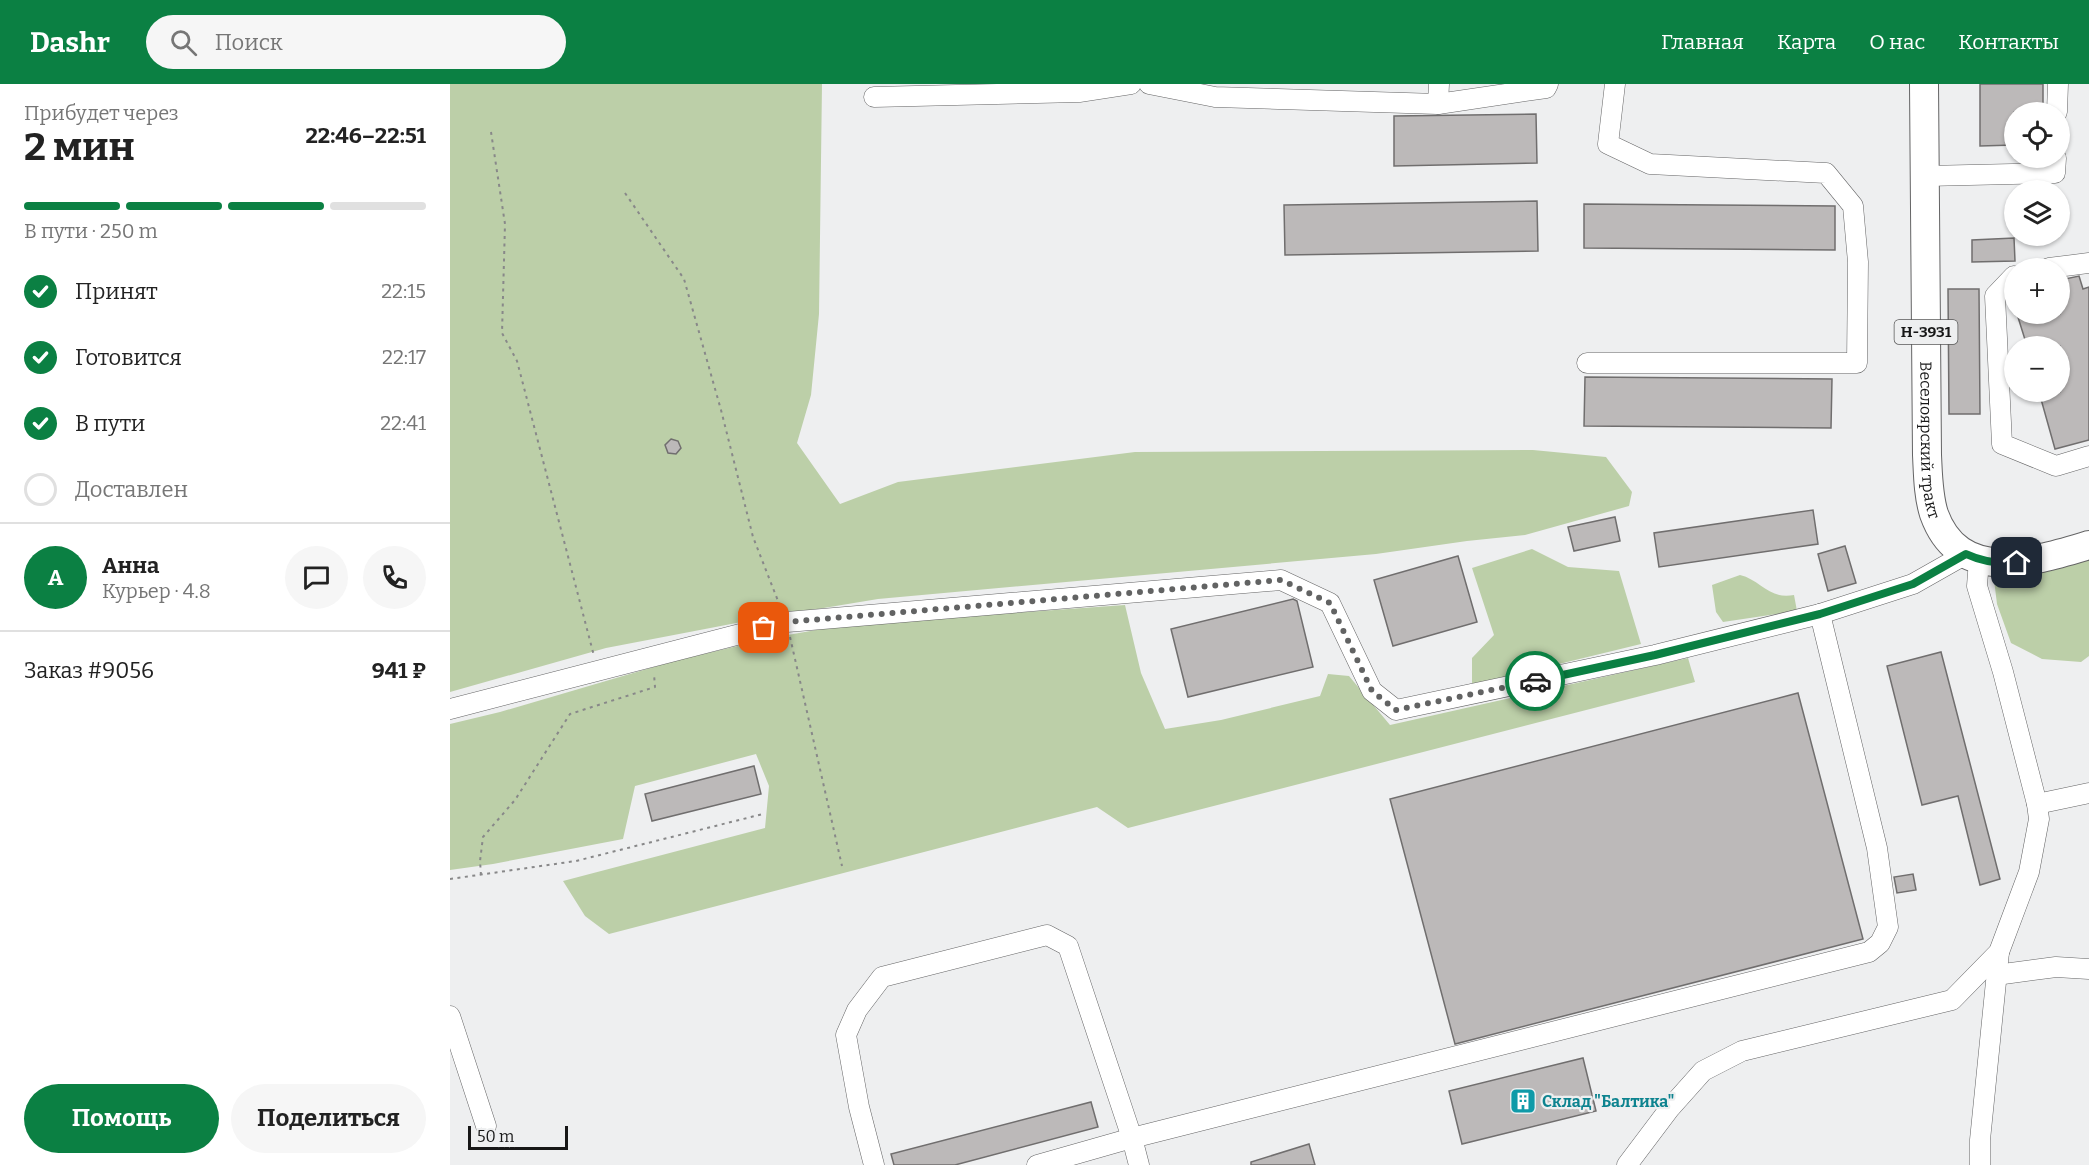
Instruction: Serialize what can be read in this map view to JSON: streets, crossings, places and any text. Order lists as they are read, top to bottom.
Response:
{
  "streets": {
    "highway": ["Н-3931", "Веселоярский тракт"]
  },
  "places": {
    "building": ["Склад \"Балтика\""]
  },
  "scale_bar": "50 m",
  "page": {
    "header": "Dashr",
    "search": "Поиск",
    "nav": [
      "Главная",
      "Карта",
      "О нас",
      "Контакты"
    ],
    "heading": ["2 мин", "Прибудет через", "22:46–22:51"],
    "panel": [
      "Анна",
      "Курьер · 4.8",
      "Заказ #9056",
      "941 ₽"
    ],
    "map_buttons": ["+", "−"],
    "bar": "В пути · 250 m",
    "list": [
      ["Принят", "22:15"],
      ["Готовится", "22:17"],
      ["В пути", "22:41"],
      "Доставлен"
    ],
    "round": "А",
    "buttons": ["Помощь", "Поделиться"],
    "scale": "50 m"
  }
}
